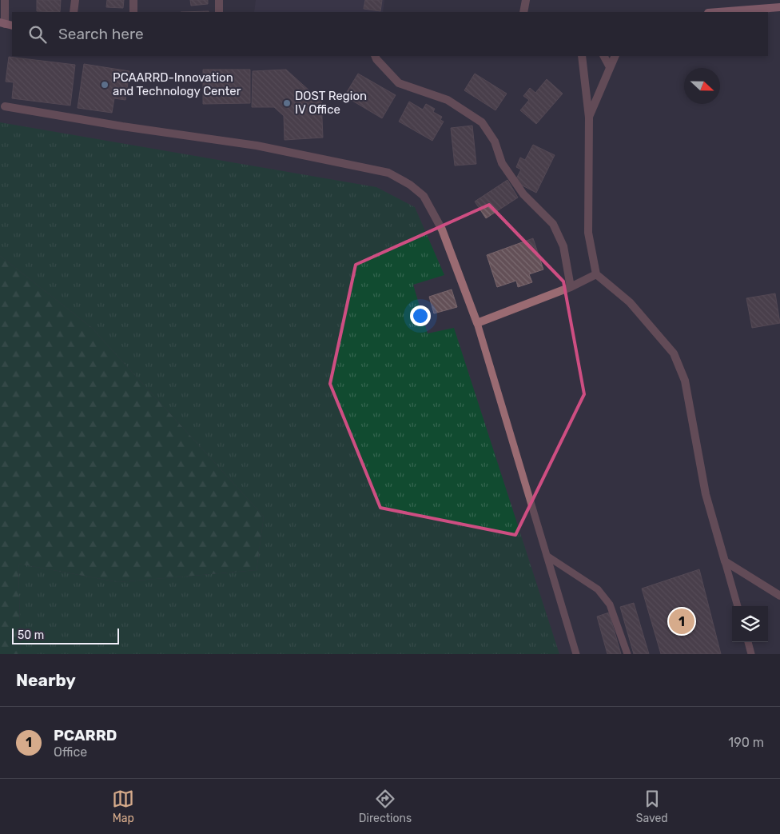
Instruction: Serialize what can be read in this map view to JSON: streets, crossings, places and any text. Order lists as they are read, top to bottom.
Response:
{
  "places": ["PCAARRD-Innovation and Technology Center", "DOST Region IV Office"],
  "scale_bar": "50 m",
  "north": "right",
  "page": {
    "search": "Search here",
    "pins": "1",
    "scale": "50 m",
    "heading": "Nearby",
    "list": [
      {
        "mark": "1",
        "name": "PCARRD",
        "note": "Office",
        "value": "190 m"
      }
    ],
    "nav": ["Map", "Directions", "Saved"]
  }
}
